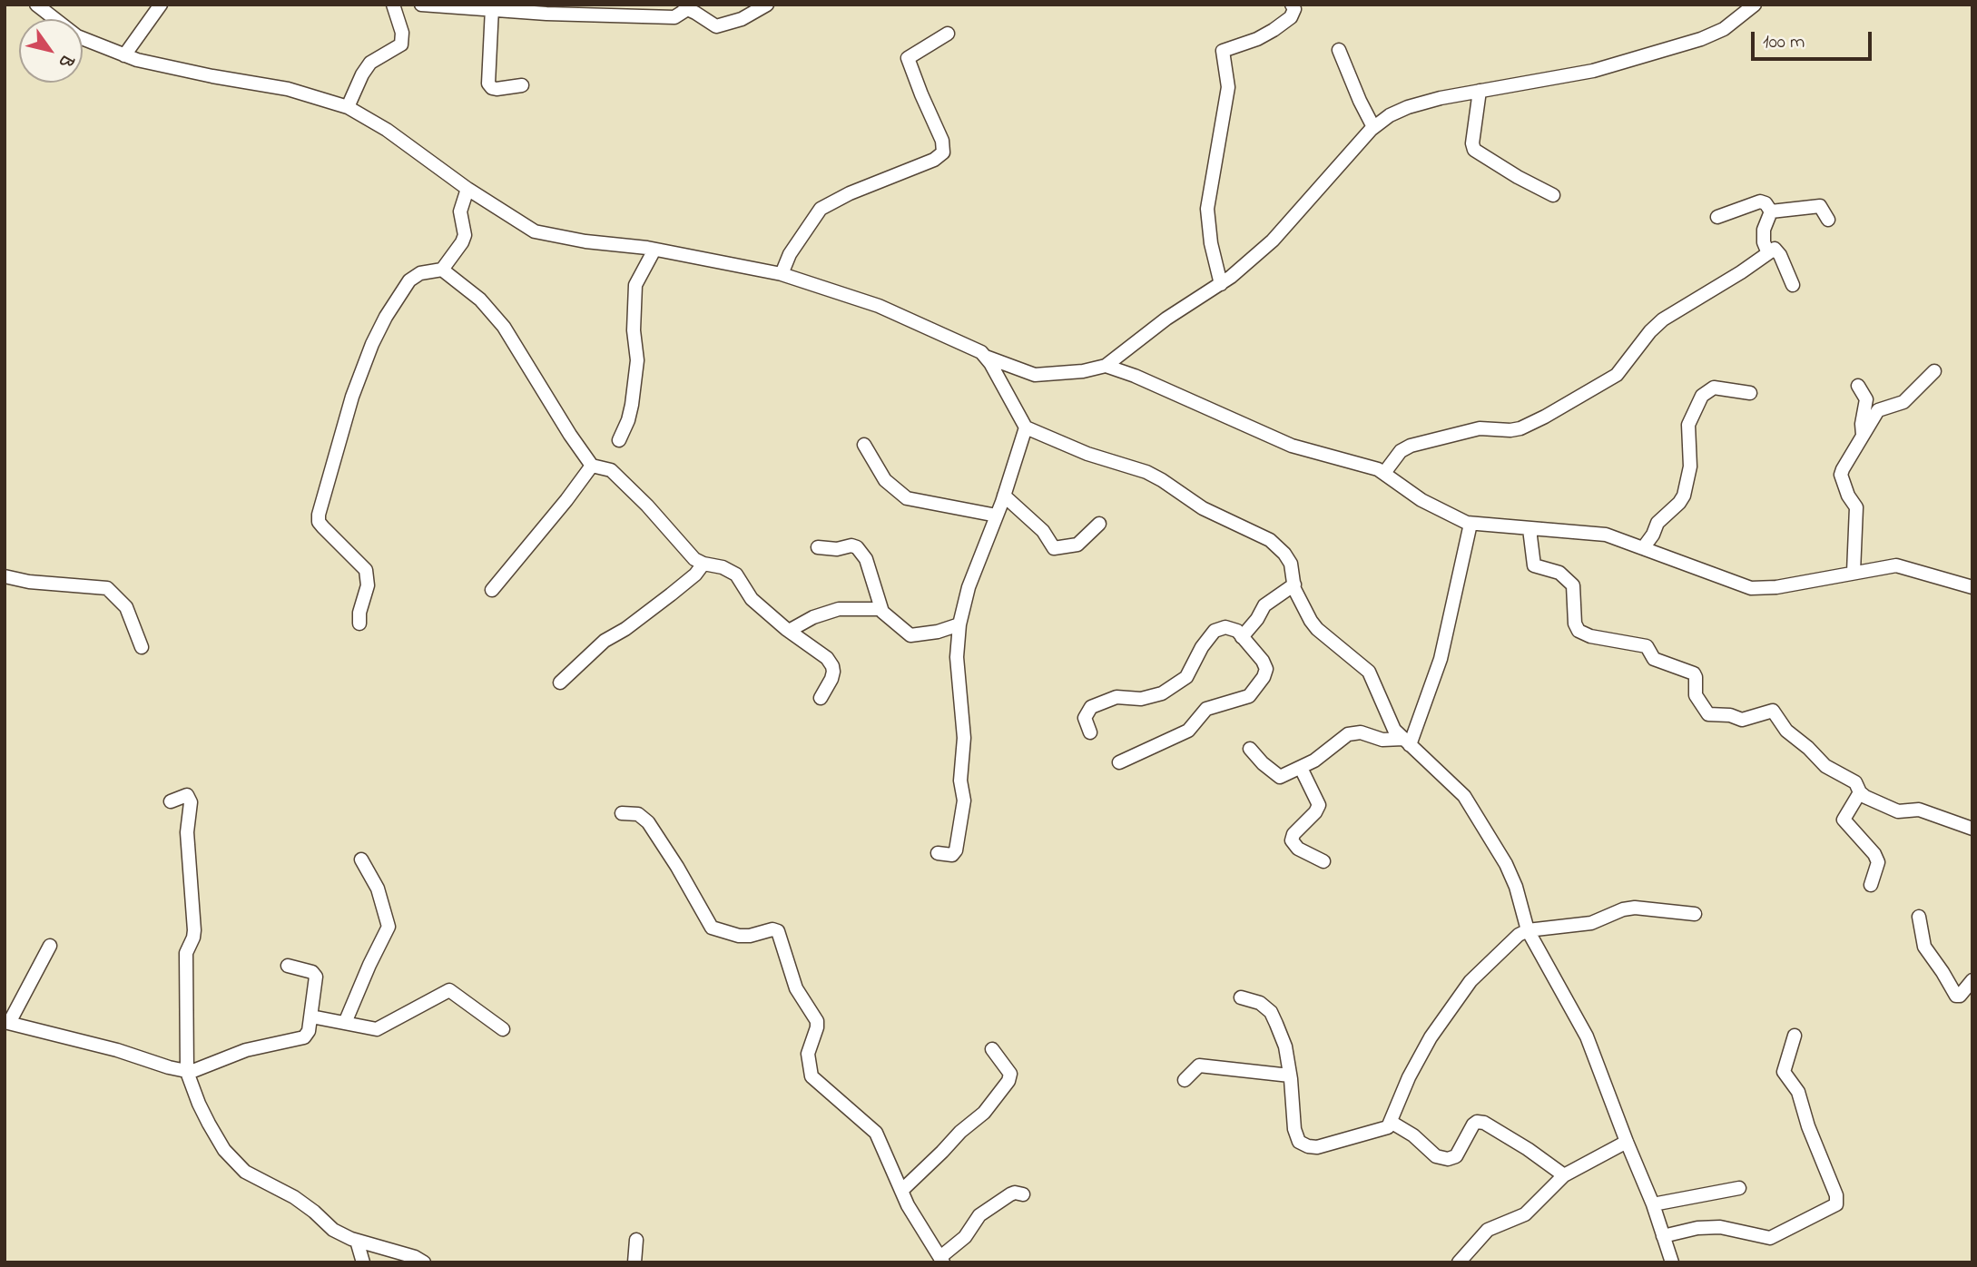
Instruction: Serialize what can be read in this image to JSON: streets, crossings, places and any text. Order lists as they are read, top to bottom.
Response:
{
  "scale_bar": "100 m",
  "north": "bottom right"
}
